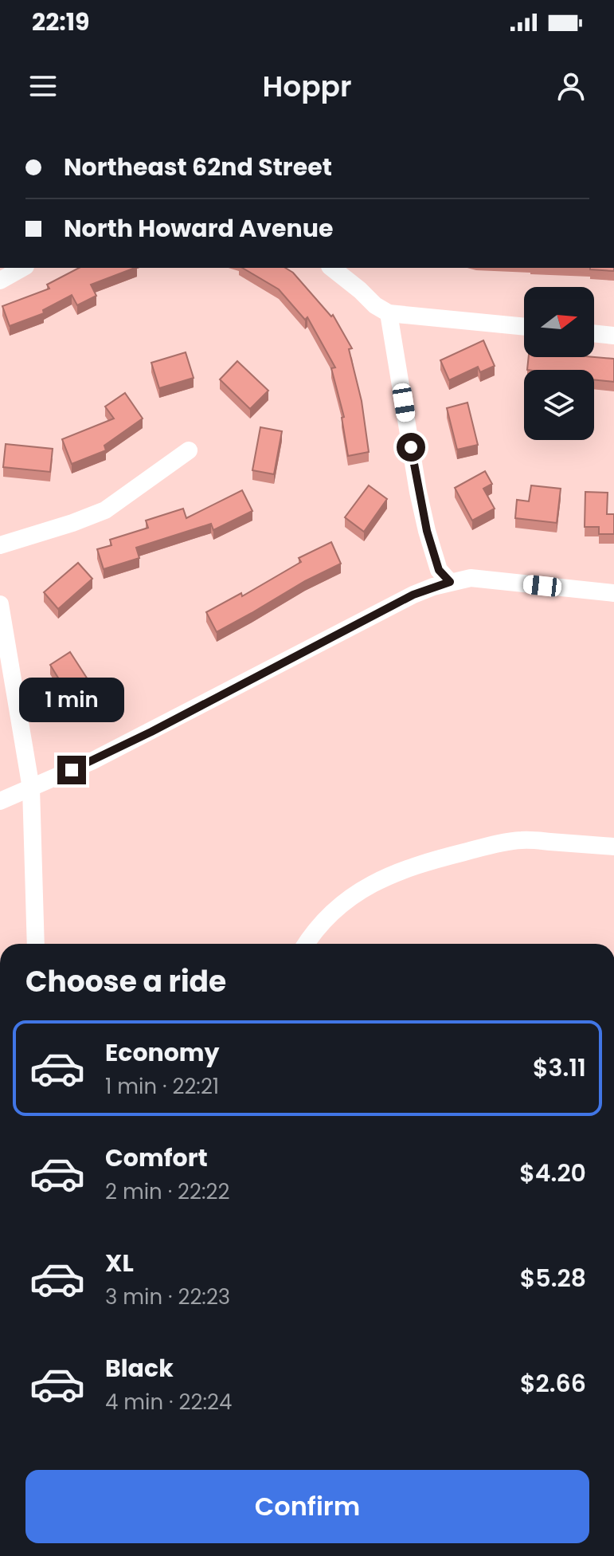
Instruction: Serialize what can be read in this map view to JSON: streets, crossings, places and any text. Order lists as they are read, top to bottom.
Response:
{
  "north": "right",
  "page": {
    "status": "22:19",
    "header": "Hoppr",
    "banner": ["Northeast 62nd Street", "North Howard Avenue"],
    "bubble": "1 min",
    "heading": "Choose a ride",
    "list": [
      {
        "name": "Economy",
        "note": "1 min · 22:21",
        "value": "$3.11"
      },
      {
        "name": "Comfort",
        "note": "2 min · 22:22",
        "value": "$4.20"
      },
      {
        "name": "XL",
        "note": "3 min · 22:23",
        "value": "$5.28"
      },
      {
        "name": "Black",
        "note": "4 min · 22:24",
        "value": "$2.66"
      }
    ],
    "buttons": "Confirm"
  }
}
